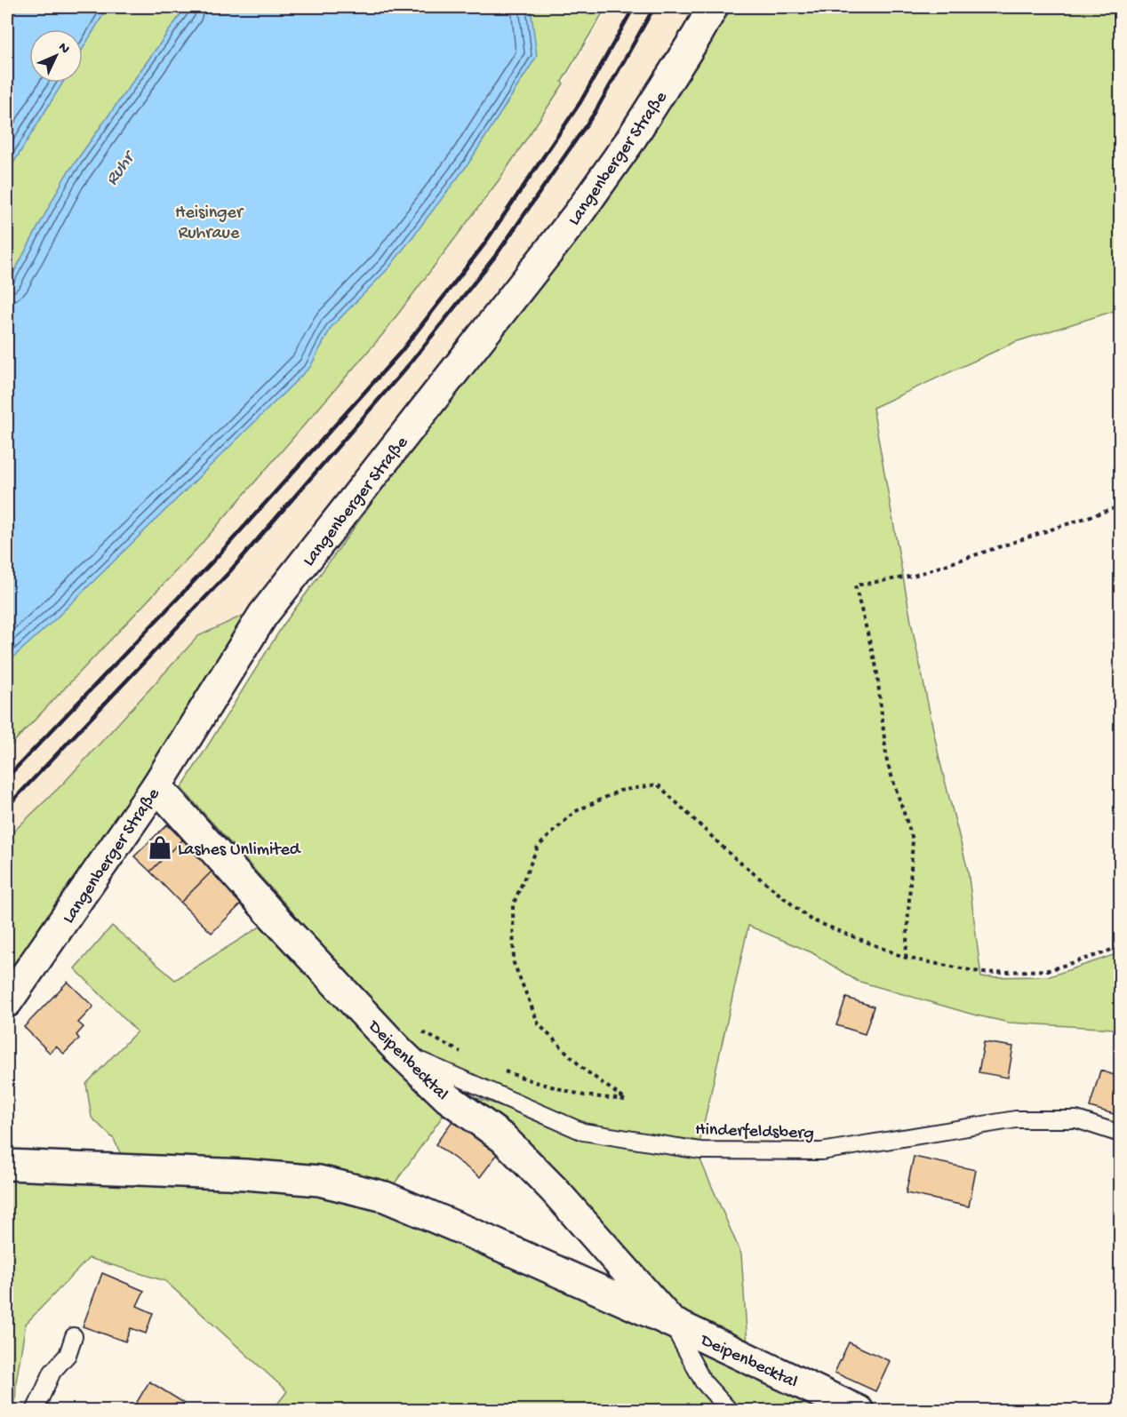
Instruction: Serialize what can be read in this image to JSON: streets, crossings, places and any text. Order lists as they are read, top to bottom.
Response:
{
  "streets": {
    "main road": ["Langenberger Straße", "Deipenbecktal"],
    "lane": ["Hinderfeldsberg"]
  },
  "crossings": [
    ["Langenberger Straße", "Deipenbecktal"],
    ["Deipenbecktal", "Hinderfeldsberg"]
  ],
  "water": ["Ruhr"],
  "parks": ["Heisinger Ruhraue"],
  "places": {
    "shop": ["Lashes Unlimited"]
  },
  "north": "top right"
}
